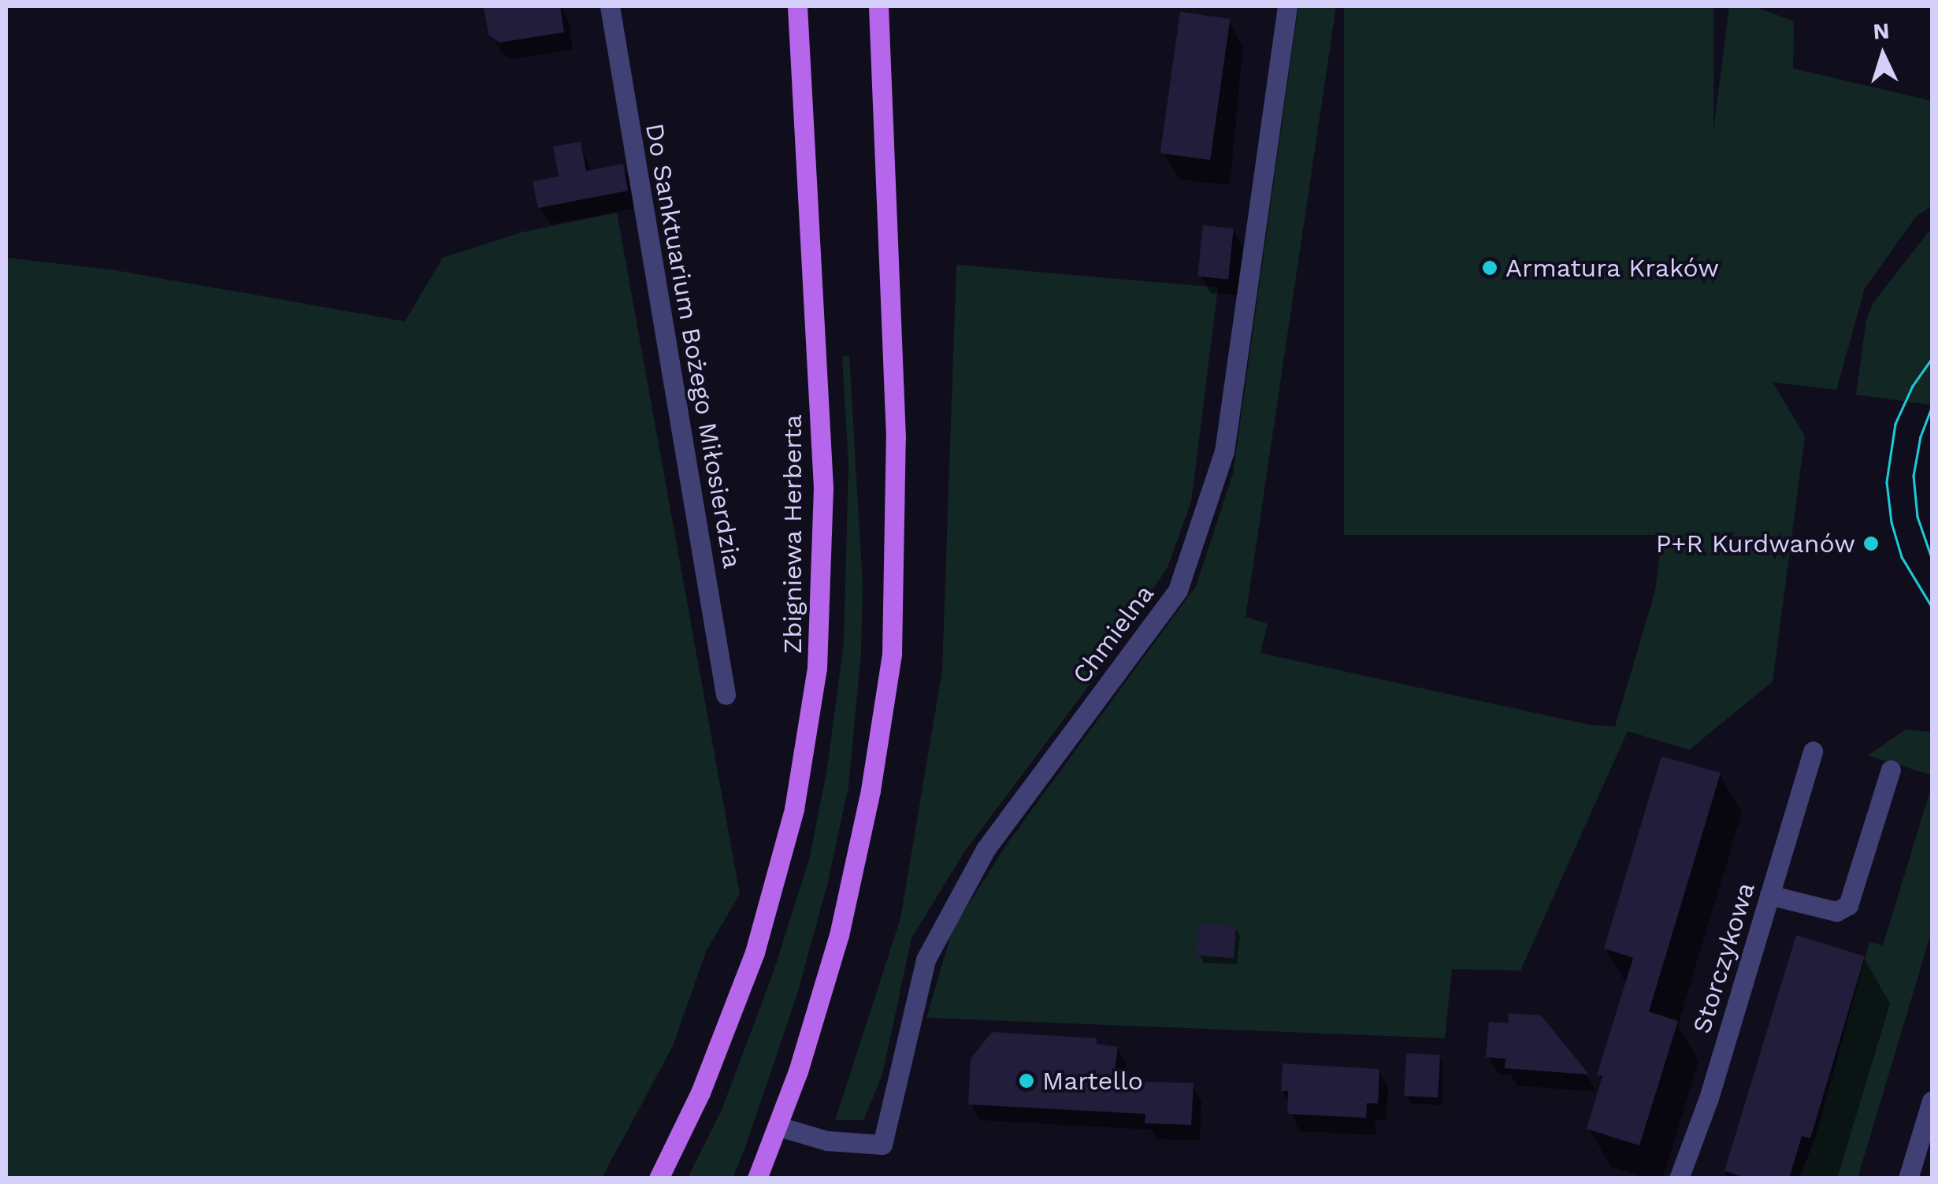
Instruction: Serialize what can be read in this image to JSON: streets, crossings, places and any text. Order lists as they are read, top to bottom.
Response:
{
  "streets": {
    "main road": ["Zbigniewa Herberta"],
    "street": ["Do Sanktuarium Bożego Miłosierdzia", "Chmielna", "Storczykowa"]
  },
  "places": ["Armatura Kraków", "P+R Kurdwanów", "Martello"],
  "north": "top"
}
